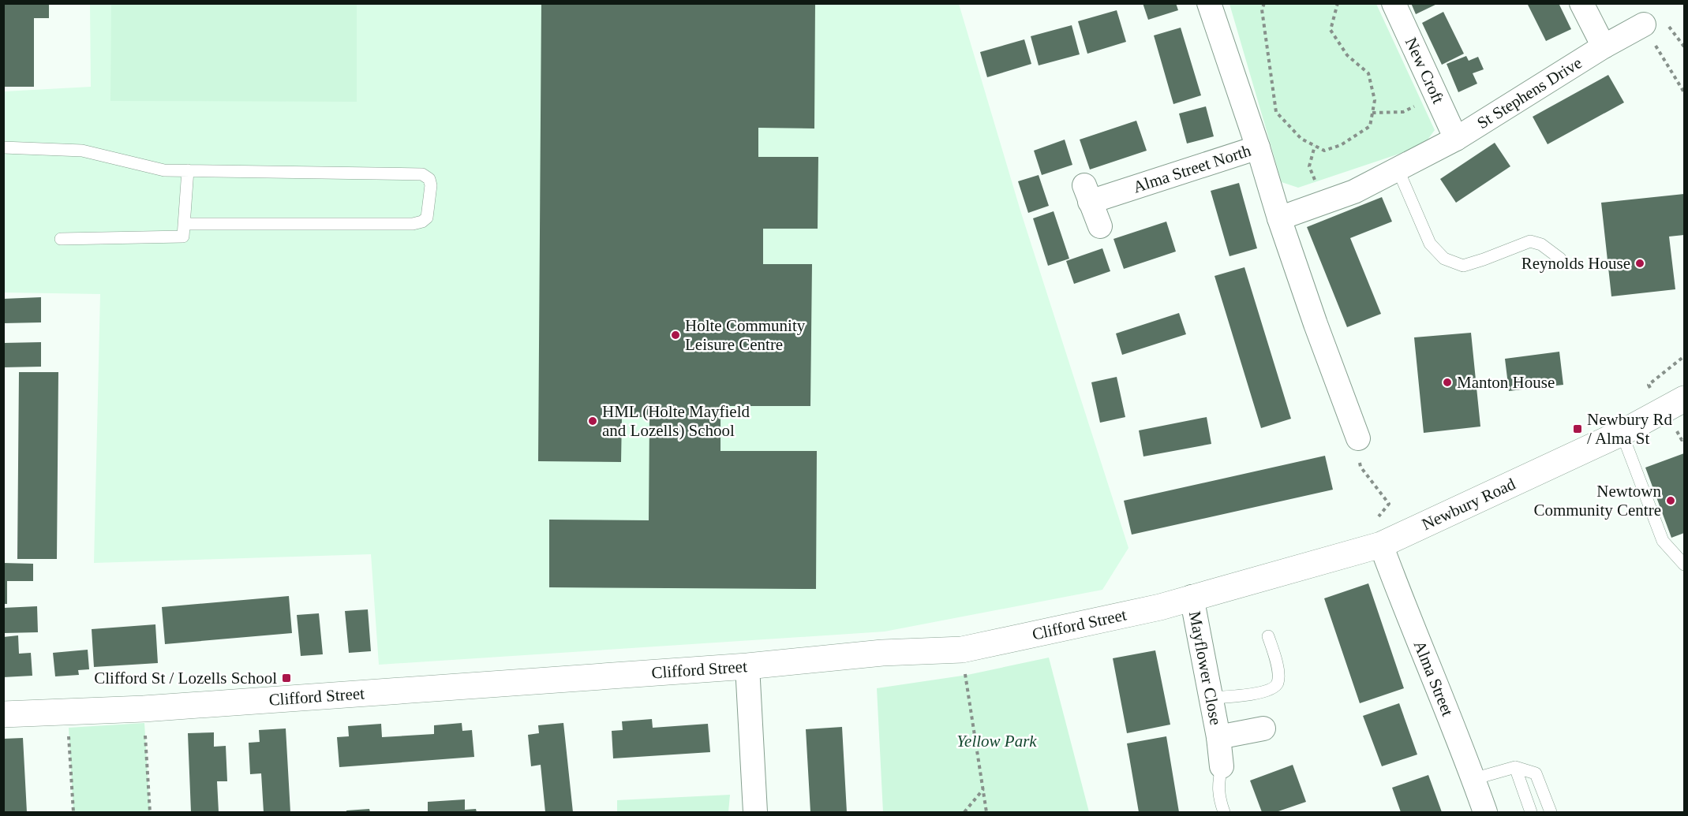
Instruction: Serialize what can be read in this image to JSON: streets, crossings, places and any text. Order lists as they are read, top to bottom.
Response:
{
  "streets": {
    "main road": ["Newbury Road", "Clifford Street"],
    "street": [
      "New Croft",
      "St Stephens Drive",
      "Alma Street North",
      "Mayflower Close",
      "Alma Street"
    ]
  },
  "crossings": [
    ["New Croft", "St Stephens Drive"],
    ["Newbury Road", "Clifford Street"],
    ["Newbury Road", "Alma Street"],
    ["Clifford Street", "Mayflower Close"],
    ["Clifford Street", "Alma Street"]
  ],
  "parks": ["Yellow Park"],
  "places": {
    "other": [
      "Reynolds House",
      "Holte Community Leisure Centre",
      "Manton House",
      "HML (Holte Mayfield and Lozells) School",
      "Newtown Community Centre"
    ],
    "transit": ["Newbury Rd / Alma St", "Clifford St / Lozells School"]
  }
}
